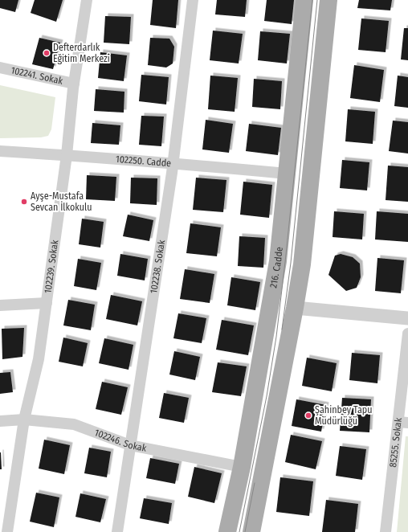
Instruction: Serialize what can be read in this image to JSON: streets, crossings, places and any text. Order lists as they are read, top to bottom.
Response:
{
  "streets": {
    "main road": ["216. Cadde"],
    "street": [
      "102241. Sokak",
      "102250. Cadde",
      "102238. Sokak",
      "102239. Sokak",
      "102246. Sokak",
      "85255. Sokak"
    ]
  },
  "crossings": [
    ["102241. Sokak", "102239. Sokak"],
    ["102250. Cadde", "102238. Sokak"],
    ["102250. Cadde", "102239. Sokak"],
    ["102250. Cadde", "216. Cadde"],
    ["102238. Sokak", "102246. Sokak"],
    ["102239. Sokak", "102246. Sokak"],
    ["216. Cadde", "102246. Sokak"]
  ],
  "places": ["Defterdarlık Eğitim Merkezi", "Ayşe-Mustafa Sevcan İlkokulu", "Şahinbey Tapu Müdürlüğü"]
}
